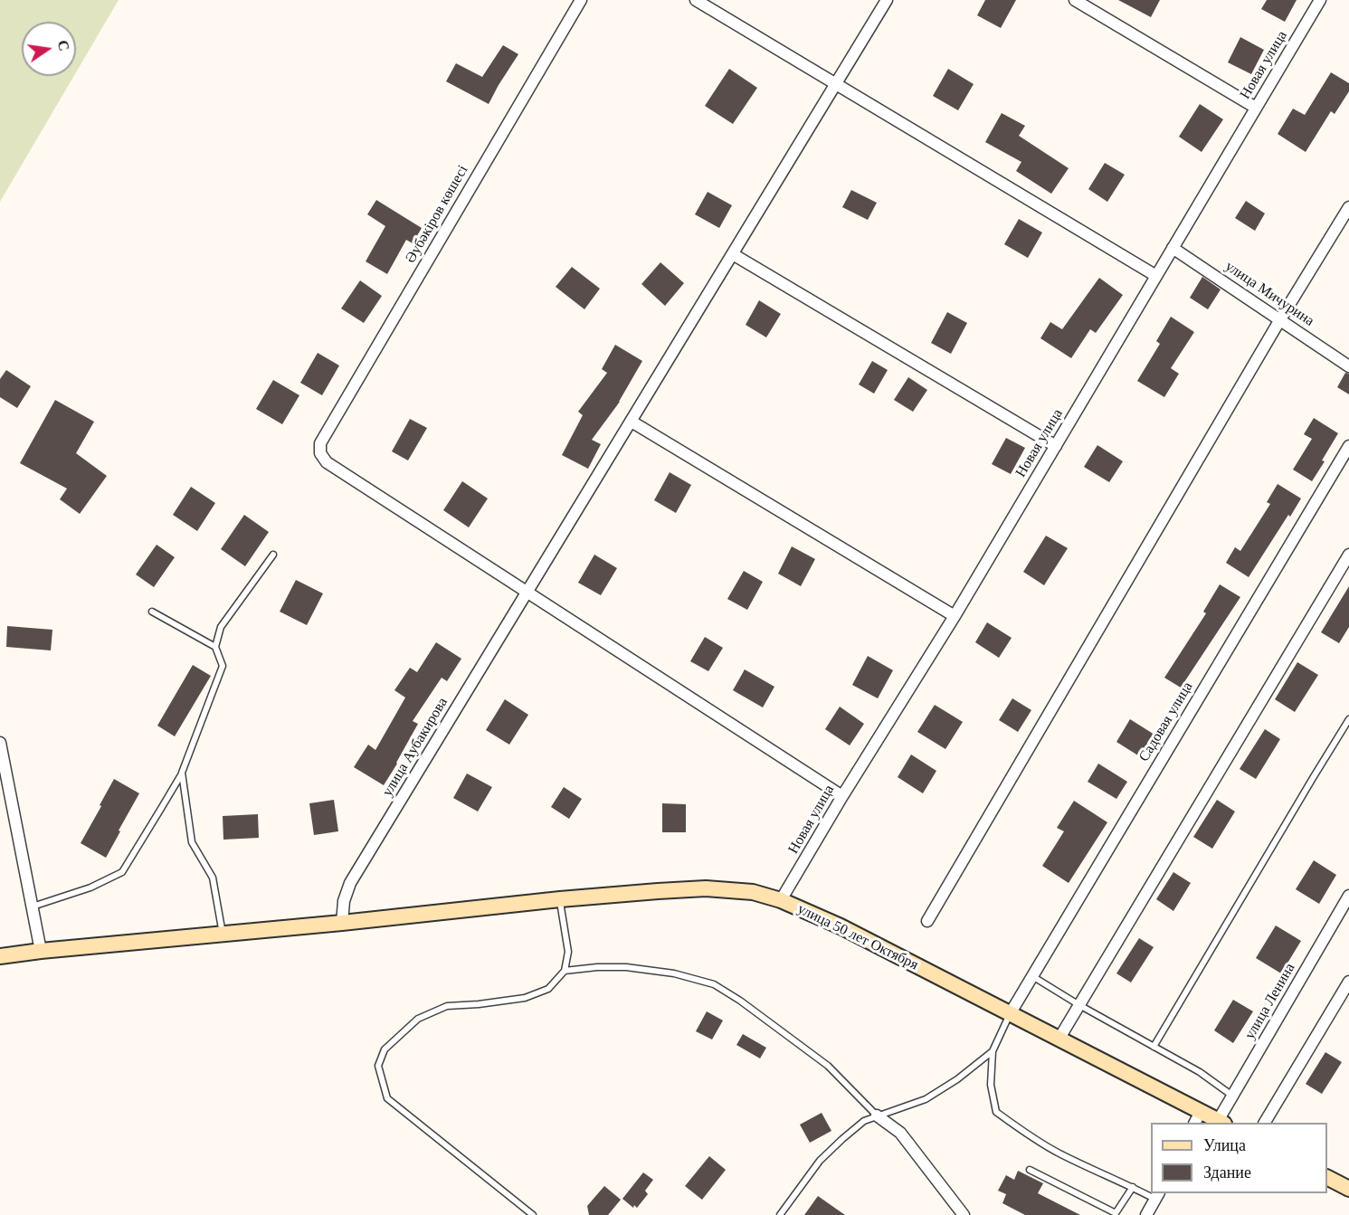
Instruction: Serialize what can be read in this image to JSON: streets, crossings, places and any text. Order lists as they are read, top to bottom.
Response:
{
  "streets": {
    "main road": ["улица 50 лет Октября"],
    "street": [
      "Новая улица",
      "Әубәкіров көшесі",
      "улица Мичурина",
      "Садовая улица",
      "улица Аубакирова",
      "улица Ленина"
    ]
  },
  "crossings": [
    ["Новая улица", "улица Мичурина"],
    ["Новая улица", "улица 50 лет Октября"],
    ["Әубәкіров көшесі", "улица Аубакирова"],
    ["Садовая улица", "улица 50 лет Октября"],
    ["улица Аубакирова", "улица 50 лет Октября"],
    ["улица 50 лет Октября", "улица Ленина"]
  ],
  "legend": ["Улица", "Здание"],
  "north": "right"
}
